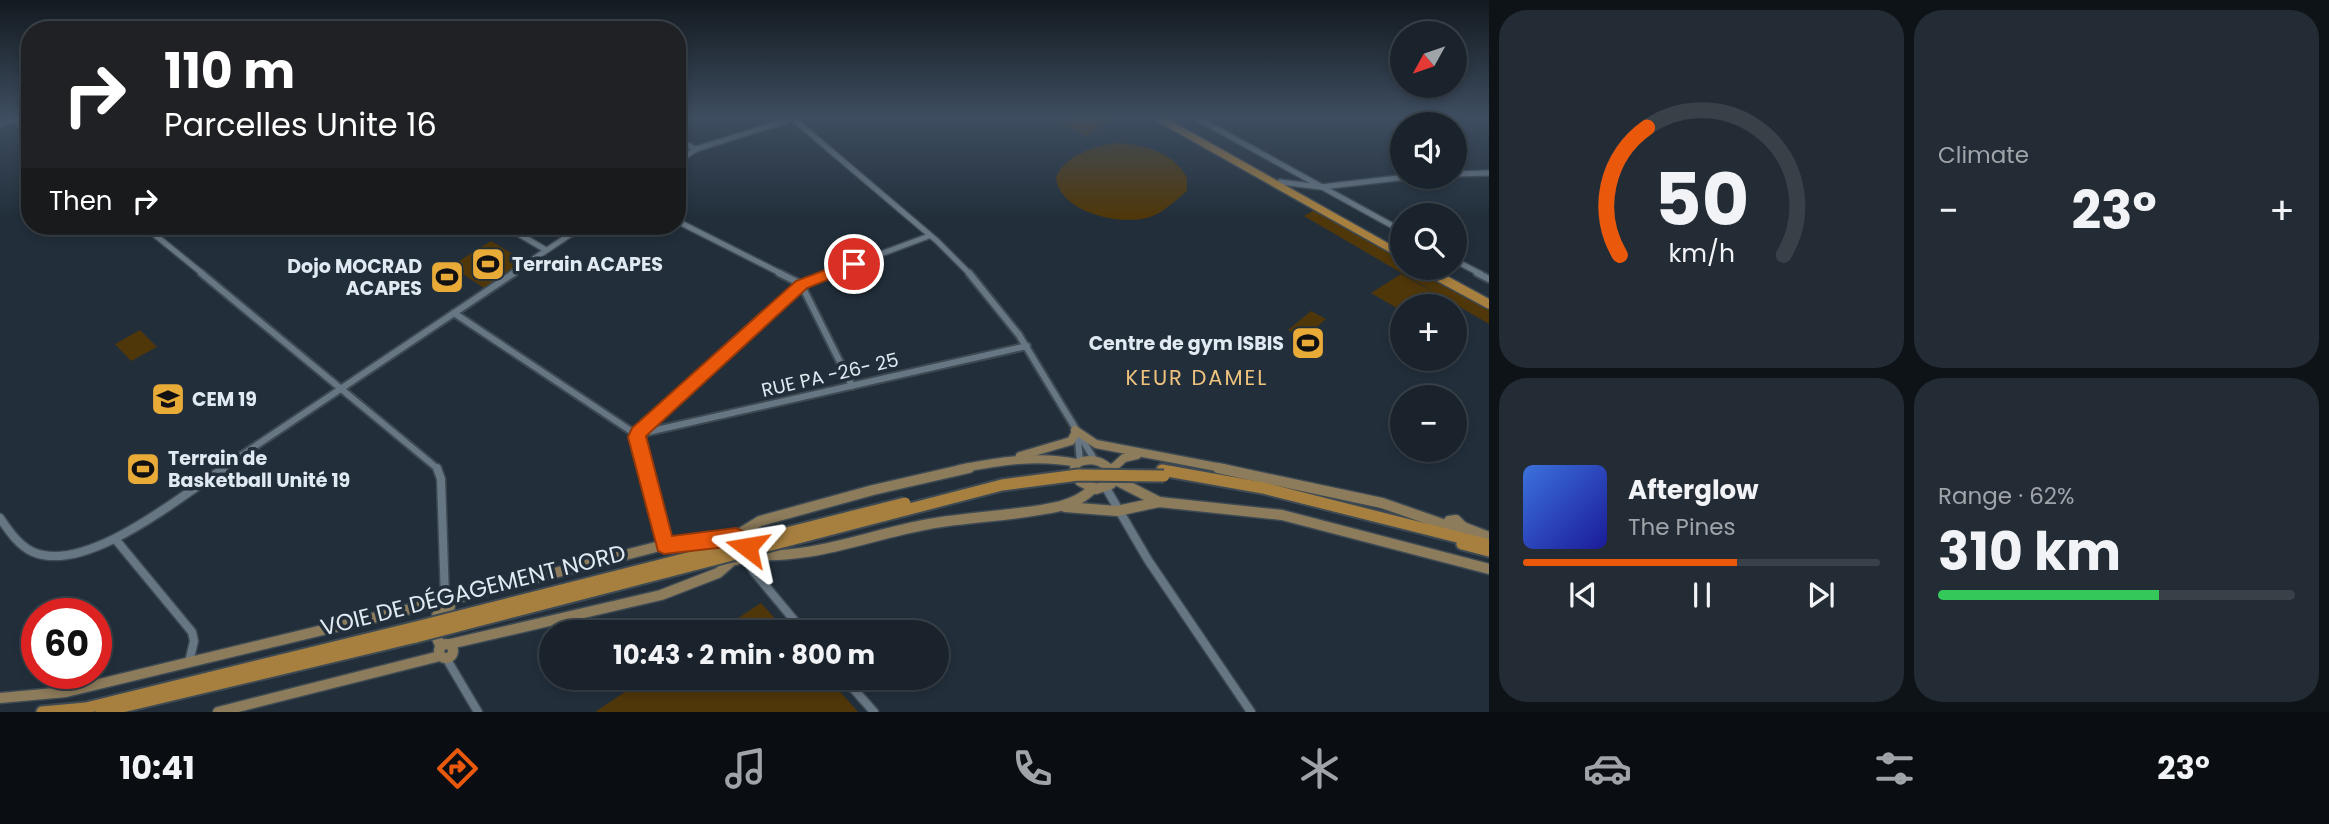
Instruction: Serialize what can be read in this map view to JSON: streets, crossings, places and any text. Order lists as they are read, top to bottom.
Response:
{
  "streets": {
    "highway": ["VOIE DE DÉGAGEMENT NORD"],
    "street": ["RUE PA -26- 25"]
  },
  "districts": ["KEUR DAMEL"],
  "places": {
    "sports": [
      "Terrain ACAPES",
      "Dojo MOCRAD ACAPES",
      "Centre de gym ISBIS",
      "Terrain de Basketball Unité 19"
    ],
    "school or university": ["CEM 19"]
  },
  "north": "bottom left",
  "page": {
    "tile": [
      "Climate",
      ["Range · 62%", "310 km"]
    ],
    "map_buttons": ["+", "−"],
    "turn": ["110 m", "Parcelles Unite 16"],
    "then": "Then",
    "heat": ["−", "23°", "+"],
    "song": ["Afterglow", "The Pines"],
    "limit": "60",
    "trip": "10:43 · 2 min · 800 m",
    "tabs": ["10:41", "23°"],
    "gauge": ["50", "km/h"]
  }
}
